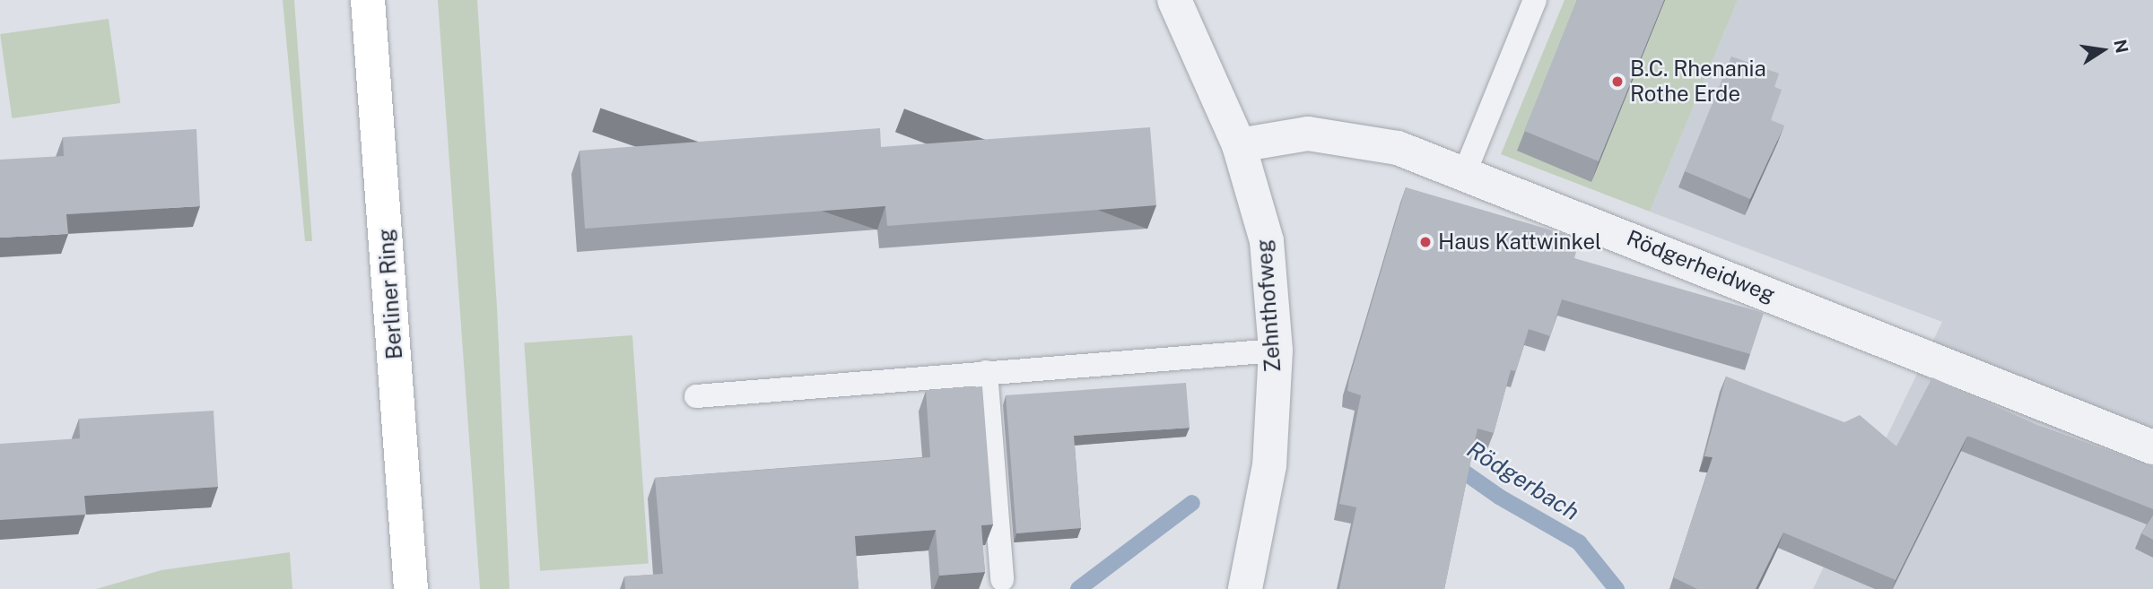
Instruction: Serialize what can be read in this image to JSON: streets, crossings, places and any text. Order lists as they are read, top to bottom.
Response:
{
  "streets": {
    "main road": ["Berliner Ring"],
    "street": ["Rödgerheidweg", "Zehnthofweg"]
  },
  "crossings": [
    ["Rödgerheidweg", "Zehnthofweg"]
  ],
  "water": ["Rödgerbach"],
  "places": ["B.C. Rhenania Rothe Erde", "Haus Kattwinkel"],
  "north": "right"
}
